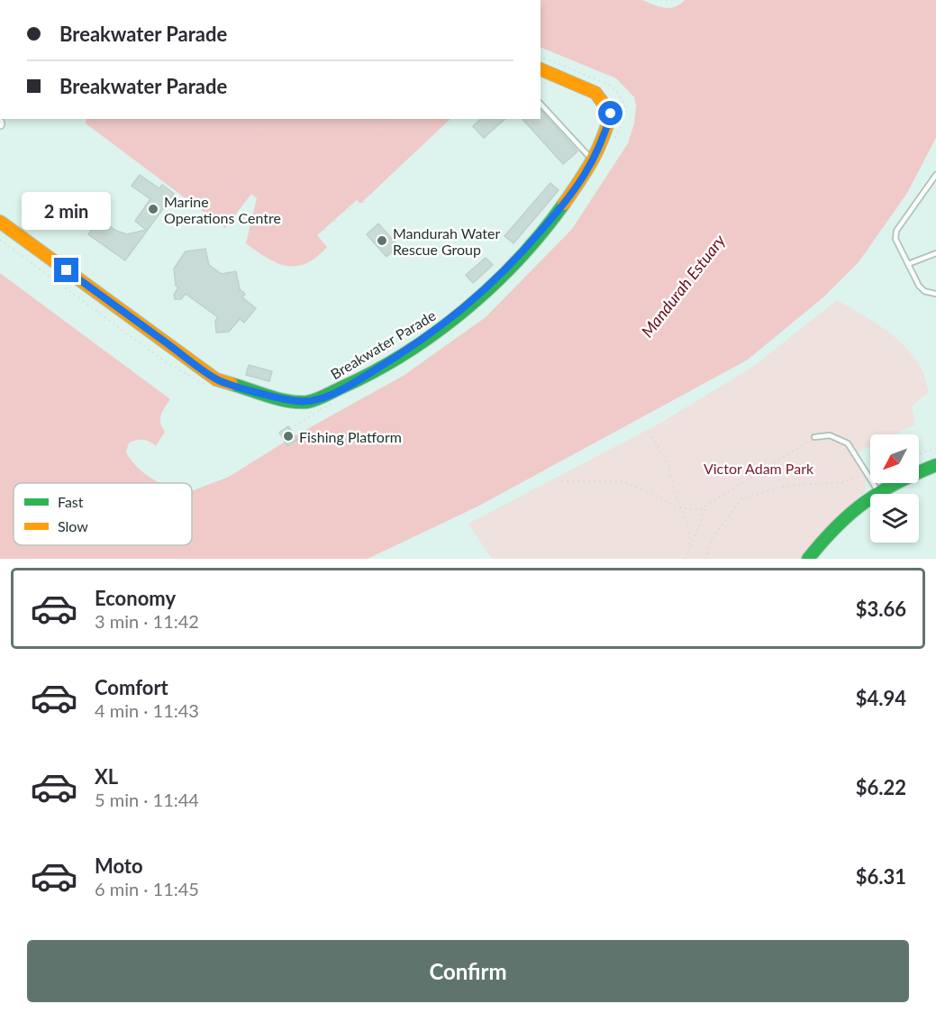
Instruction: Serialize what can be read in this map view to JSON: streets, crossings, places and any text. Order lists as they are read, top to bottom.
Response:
{
  "streets": {
    "street": ["Breakwater Parade"]
  },
  "water": ["Mandurah Estuary"],
  "parks": ["Victor Adam Park"],
  "places": ["Marine Operations Centre", "Mandurah Water Rescue Group", "Fishing Platform"],
  "legend": ["Fast", "Slow"],
  "north": "bottom left",
  "page": {
    "banner": ["Breakwater Parade", "Breakwater Parade"],
    "bubble": "2 min",
    "list": [
      {
        "name": "Economy",
        "note": "3 min · 11:42",
        "value": "$3.66"
      },
      {
        "name": "Comfort",
        "note": "4 min · 11:43",
        "value": "$4.94"
      },
      {
        "name": "XL",
        "note": "5 min · 11:44",
        "value": "$6.22"
      },
      {
        "name": "Moto",
        "note": "6 min · 11:45",
        "value": "$6.31"
      }
    ],
    "buttons": "Confirm"
  }
}
